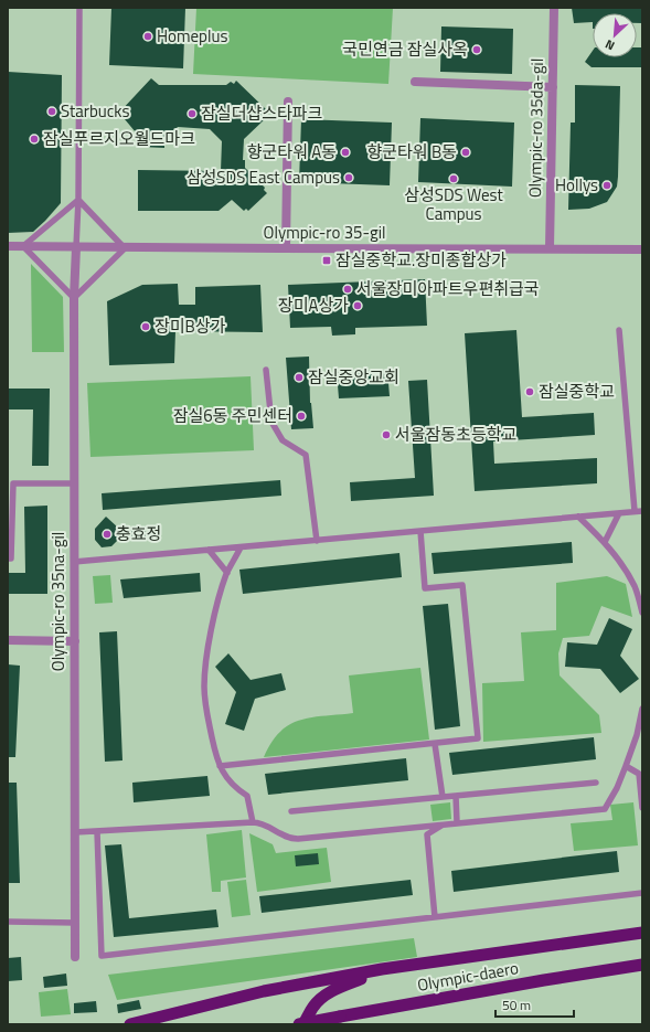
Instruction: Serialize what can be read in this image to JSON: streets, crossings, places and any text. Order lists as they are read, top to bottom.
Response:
{
  "streets": {
    "highway": ["Olympic-daero"],
    "street": ["Olympic-ro 35da-gil", "Olympic-ro 35-gil", "Olympic-ro 35na-gil"]
  },
  "crossings": [
    ["Olympic-ro 35da-gil", "Olympic-ro 35-gil"],
    ["Olympic-ro 35-gil", "Olympic-ro 35na-gil"]
  ],
  "places": {
    "other": [
      "Homeplus",
      "국민연금 잠실사옥",
      "Starbucks",
      "잠실더샵스타파크",
      "잠실푸르지오월드마크",
      "향군타워 A동",
      "향군타워 B동",
      "삼성SDS East Campus",
      "삼성SDS West Campus",
      "Hollys",
      "서울장미아파트우편취급국",
      "장미A상가",
      "장미B상가",
      "잠실중앙교회",
      "잠실중학교",
      "잠실6동 주민센터",
      "서울잠동초등학교",
      "충효정"
    ],
    "transit": ["잠실중학교.장미종합상가"]
  },
  "scale_bar": "50 m",
  "north": "bottom left"
}
